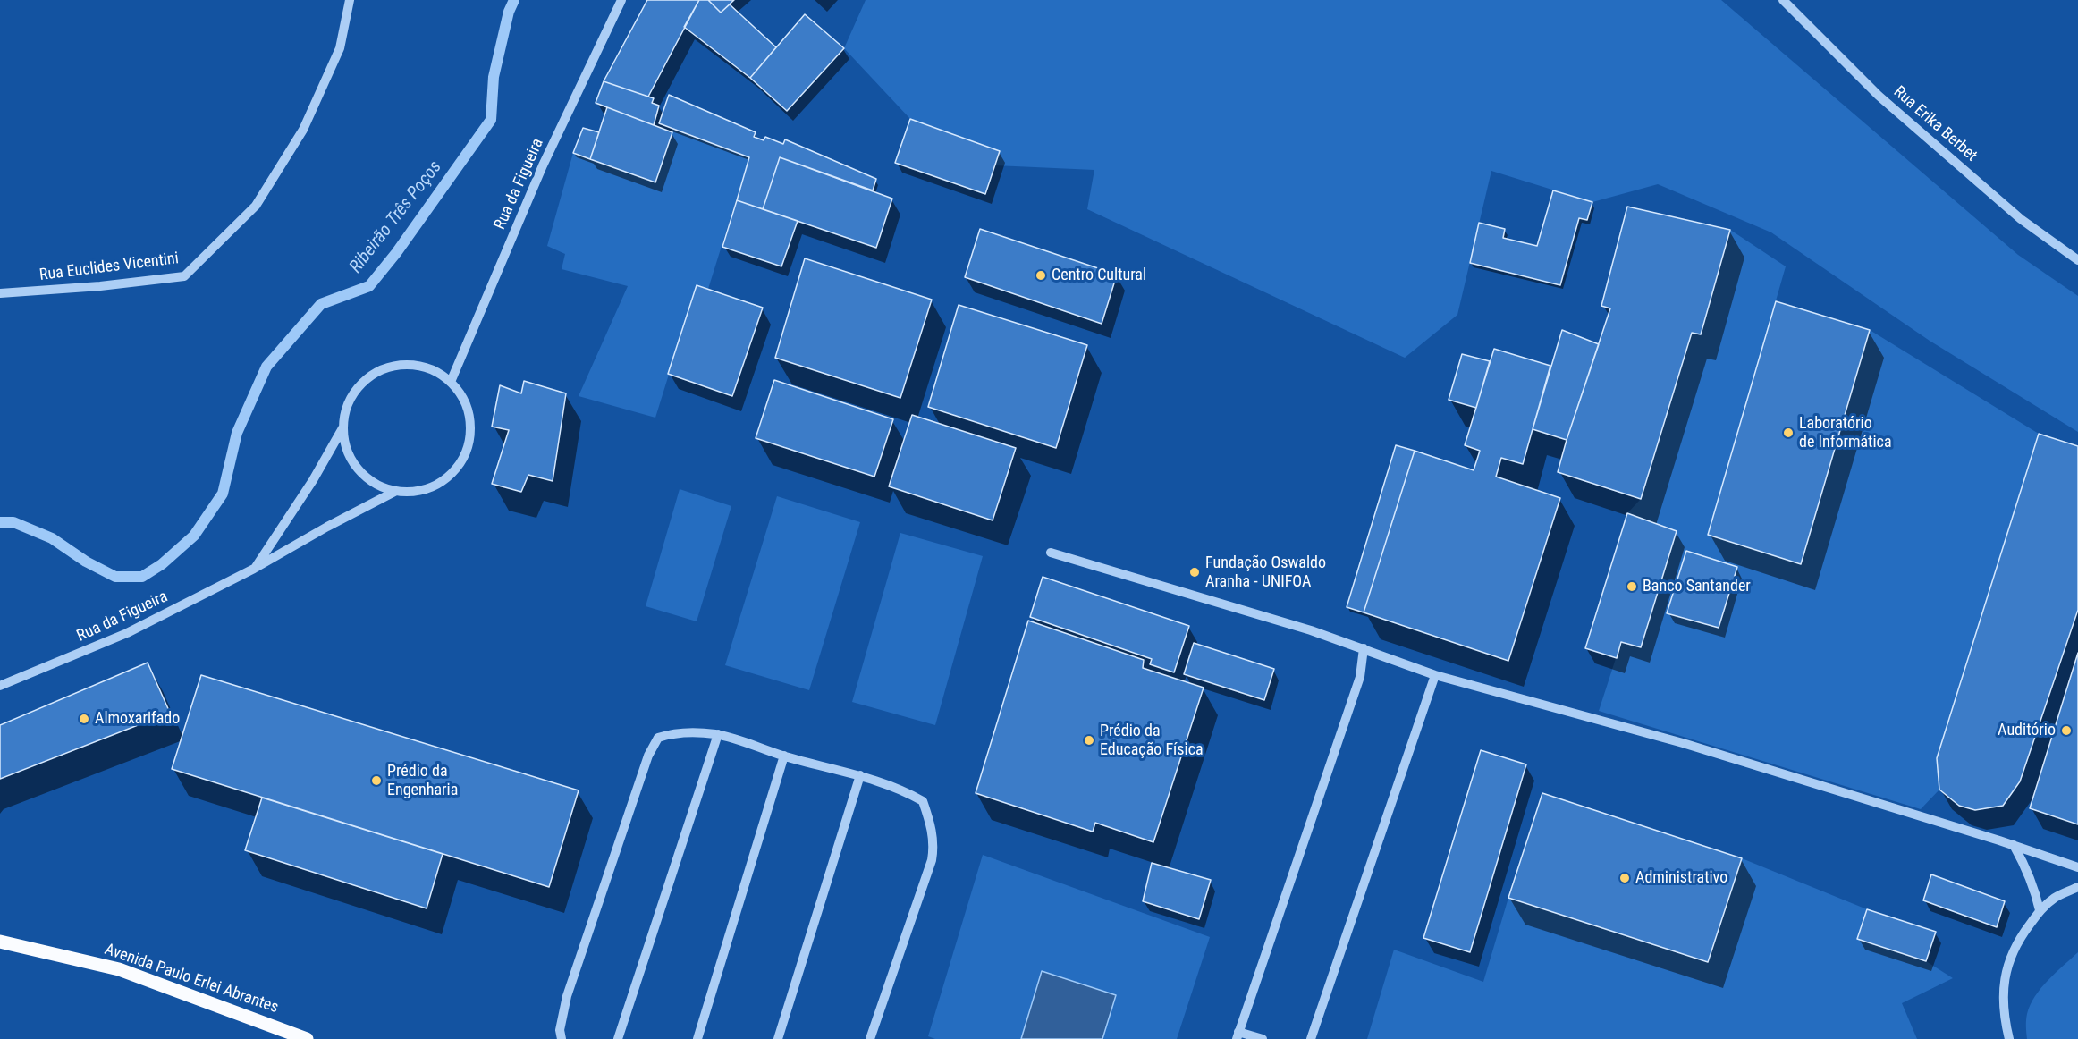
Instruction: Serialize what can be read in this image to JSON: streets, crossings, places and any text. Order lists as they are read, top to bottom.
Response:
{
  "streets": {
    "main road": ["Avenida Paulo Erlei Abrantes"],
    "street": ["Rua Erika Berbet", "Rua da Figueira", "Rua Euclides Vicentini"]
  },
  "water": ["Ribeirão Três Poços"],
  "places": [
    "Centro Cultural",
    "Laboratório de Informática",
    "Fundação Oswaldo Aranha - UNIFOA",
    "Banco Santander",
    "Almoxarifado",
    "Auditório",
    "Prédio da Educação Física",
    "Prédio da Engenharia",
    "Administrativo"
  ]
}
